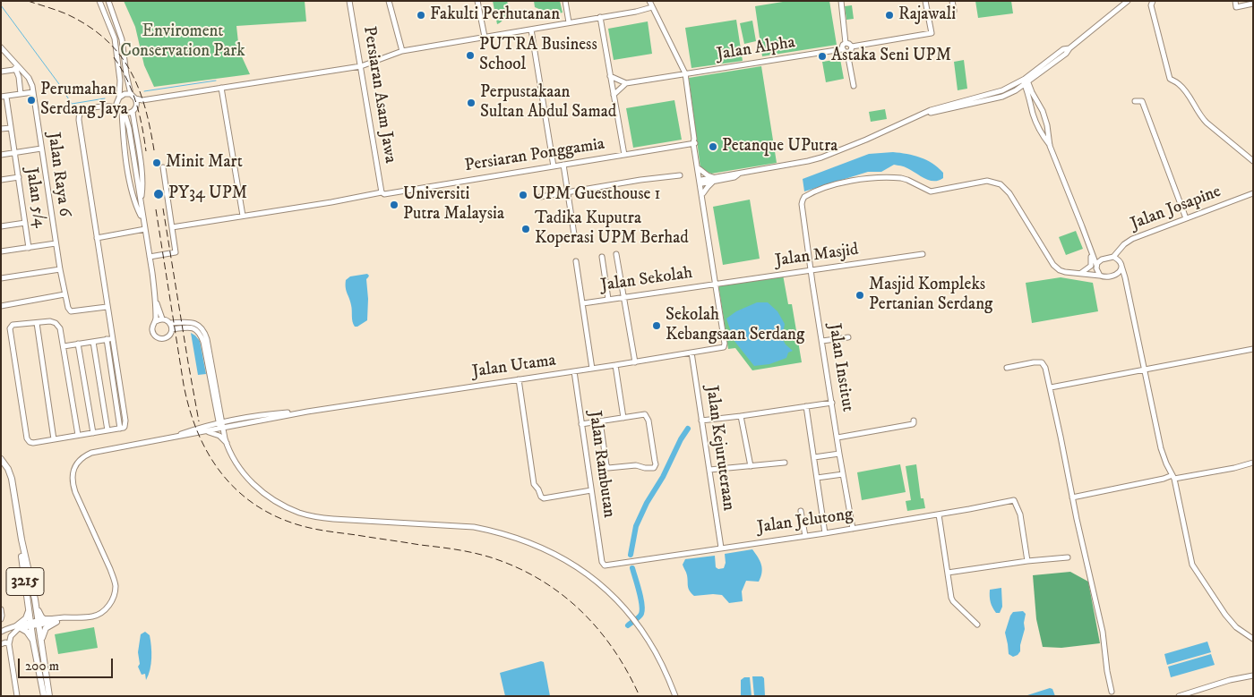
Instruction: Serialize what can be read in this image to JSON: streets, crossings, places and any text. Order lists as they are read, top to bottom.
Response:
{
  "streets": {
    "main road": ["3215"],
    "street": [
      "Jalan Alpha",
      "Persiaran Asam Jawa",
      "Persiaran Ponggamia",
      "Jalan Raya 6",
      "Jalan 5/4",
      "Jalan Josapine",
      "Jalan Masjid",
      "Jalan Sekolah",
      "Jalan Utama",
      "Jalan Institut",
      "Jalan Kejuruteraan",
      "Jalan Rambutan",
      "Jalan Jelutong"
    ]
  },
  "crossings": [
    ["Persiaran Asam Jawa", "Persiaran Ponggamia"],
    ["Jalan Masjid", "Jalan Sekolah"],
    ["Jalan Masjid", "Jalan Utama"],
    ["Jalan Masjid", "Jalan Institut"],
    ["Jalan Sekolah", "Jalan Utama"],
    ["Jalan Utama", "Jalan Kejuruteraan"],
    ["Jalan Utama", "Jalan Rambutan"],
    ["Jalan Institut", "Jalan Jelutong"],
    ["Jalan Kejuruteraan", "Jalan Jelutong"],
    ["Jalan Rambutan", "Jalan Jelutong"]
  ],
  "parks": ["Enviroment Conservation Park"],
  "places": [
    "Fakulti Perhutanan",
    "Rajawali",
    "PUTRA Business School",
    "Astaka Seni UPM",
    "Perumahan Serdang Jaya",
    "Perpustakaan Sultan Abdul Samad",
    "Petanque UPutra",
    "Minit Mart",
    "PY34 UPM",
    "UPM Guesthouse 1",
    "Universiti Putra Malaysia",
    "Tadika Kuputra Koperasi UPM Berhad",
    "Masjid Kompleks Pertanian Serdang",
    "Sekolah Kebangsaan Serdang"
  ],
  "scale_bar": "200 m"
}
